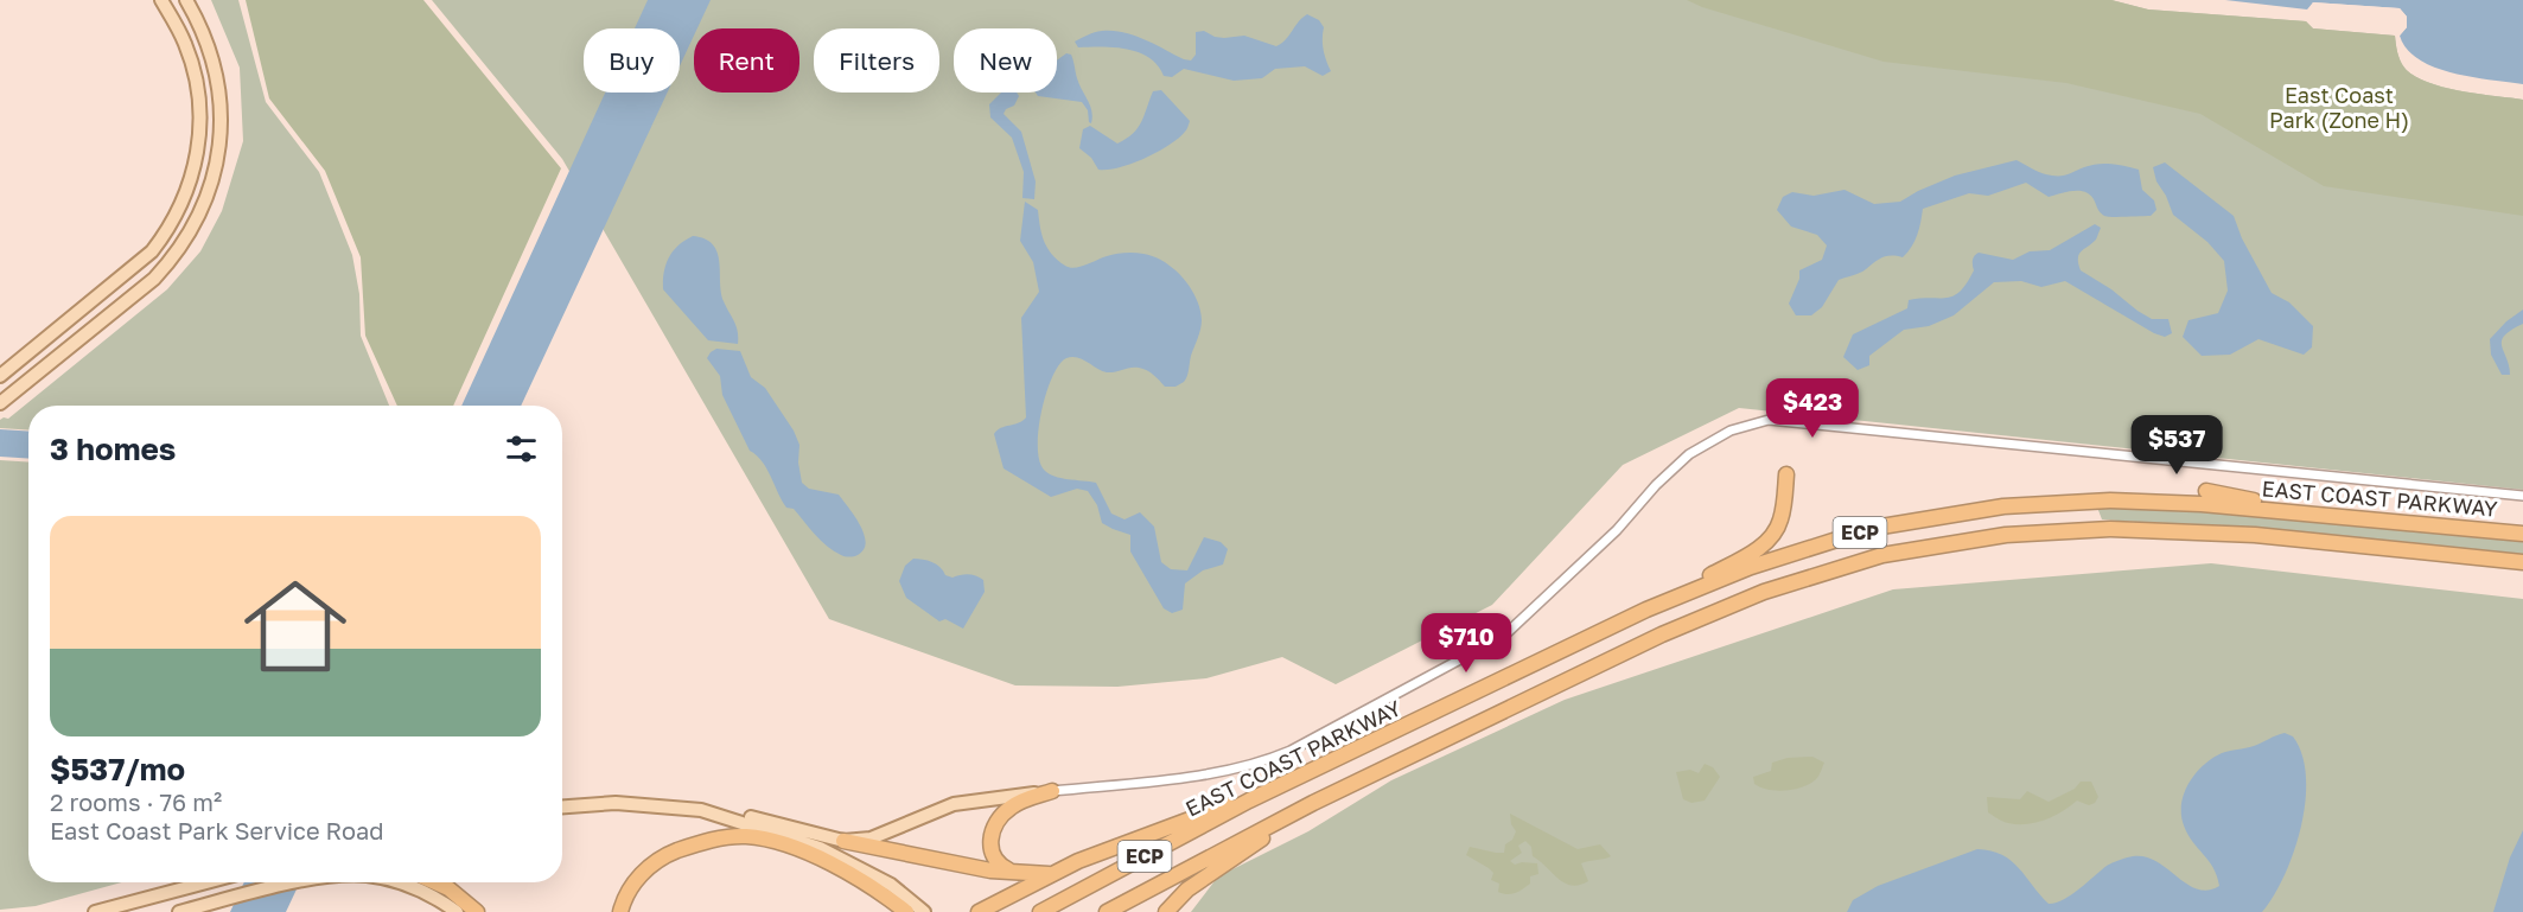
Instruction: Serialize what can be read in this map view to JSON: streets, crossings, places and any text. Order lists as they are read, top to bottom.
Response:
{
  "streets": {
    "highway": ["EAST COAST PARKWAY", "ECP"]
  },
  "parks": ["East Coast Park (Zone H)"],
  "page": {
    "chip": [
      "Buy",
      "Rent",
      "Filters",
      "New"
    ],
    "price": ["$423", "$537", "$710"],
    "heading": "3 homes",
    "list": [
      {
        "name": "$537/mo",
        "note": "2 rooms · 76 m² · East Coast Park Service Road"
      }
    ]
  }
}
